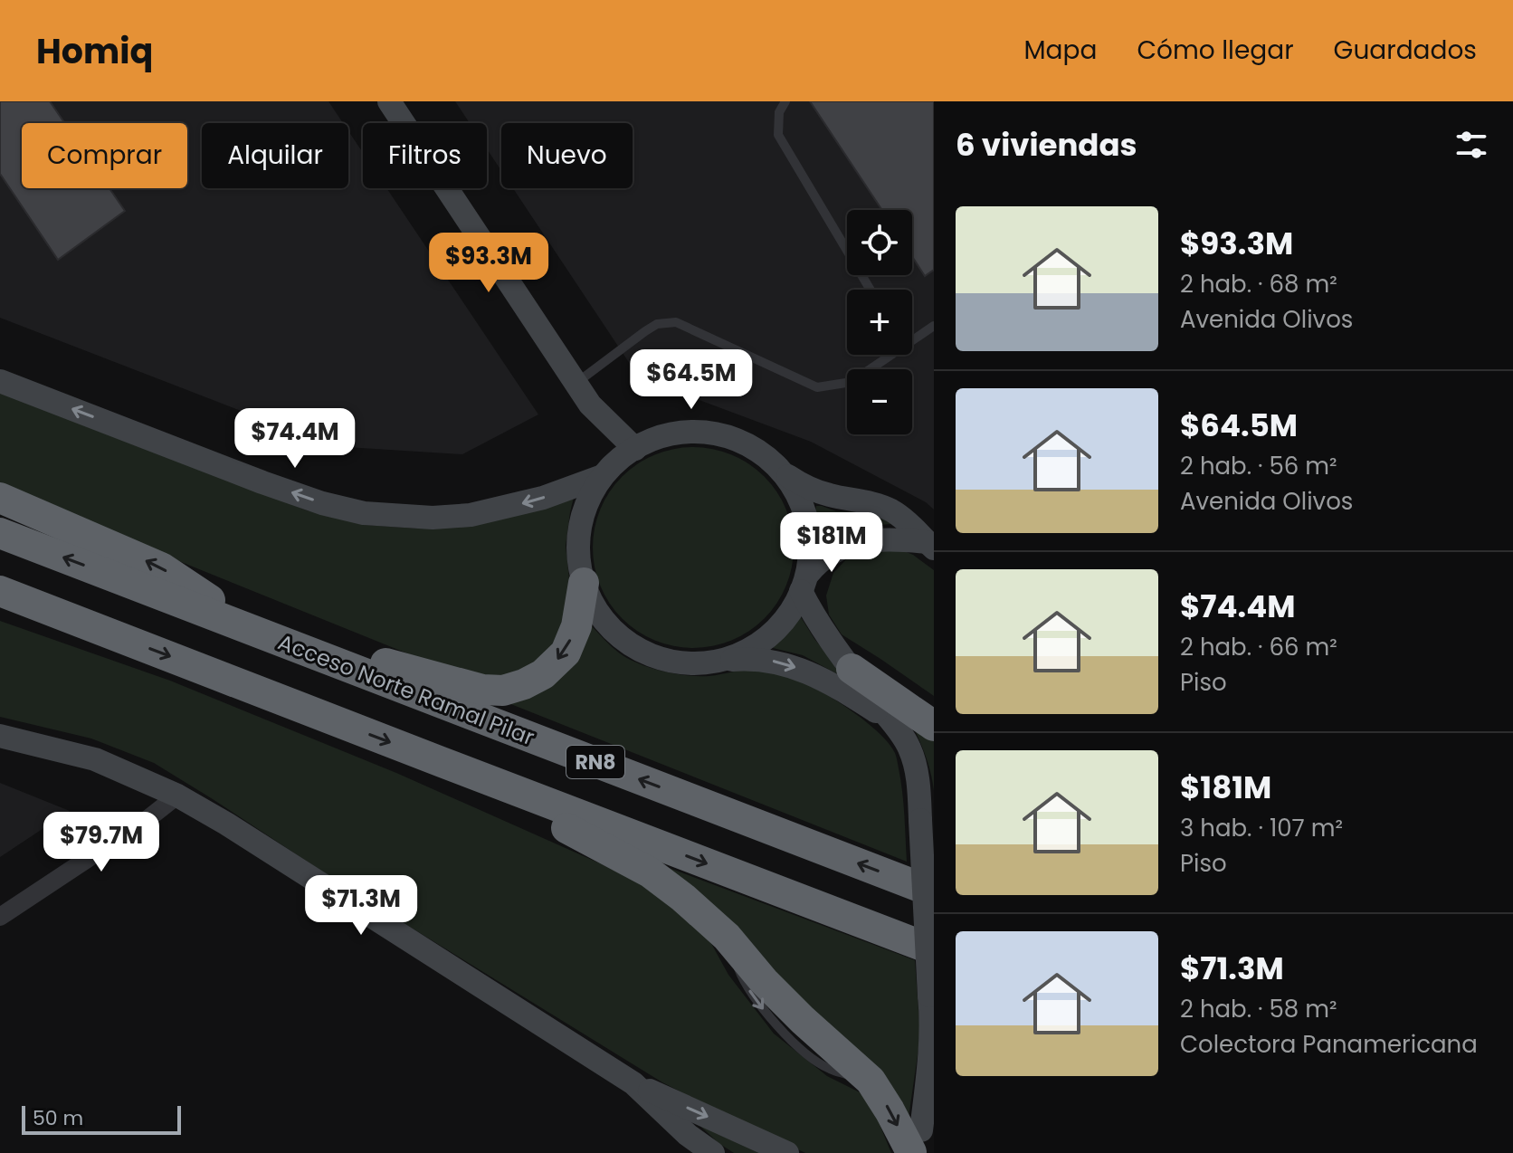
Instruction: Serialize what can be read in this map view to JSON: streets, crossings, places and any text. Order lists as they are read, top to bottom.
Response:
{
  "streets": {
    "highway": ["Acceso Norte Ramal Pilar", "RN8"]
  },
  "scale_bar": "50 m",
  "page": {
    "header": "Homiq",
    "nav": ["Mapa", "Cómo llegar", "Guardados"],
    "heading": "6 viviendas",
    "chip": [
      "Comprar",
      "Alquilar",
      "Filtros",
      "Nuevo"
    ],
    "list": [
      {
        "name": "$93.3M",
        "note": "2 hab. · 68 m² · Avenida Olivos"
      },
      {
        "name": "$64.5M",
        "note": "2 hab. · 56 m² · Avenida Olivos"
      },
      {
        "name": "$74.4M",
        "note": "2 hab. · 66 m² · Piso"
      },
      {
        "name": "$181M",
        "note": "3 hab. · 107 m² · Piso"
      },
      {
        "name": "$71.3M",
        "note": "2 hab. · 58 m² · Colectora Panamericana"
      }
    ],
    "map_buttons": ["+", "−"],
    "price": [
      "$93.3M",
      "$64.5M",
      "$74.4M",
      "$181M",
      "$79.7M",
      "$71.3M"
    ],
    "scale": "50 m"
  }
}
